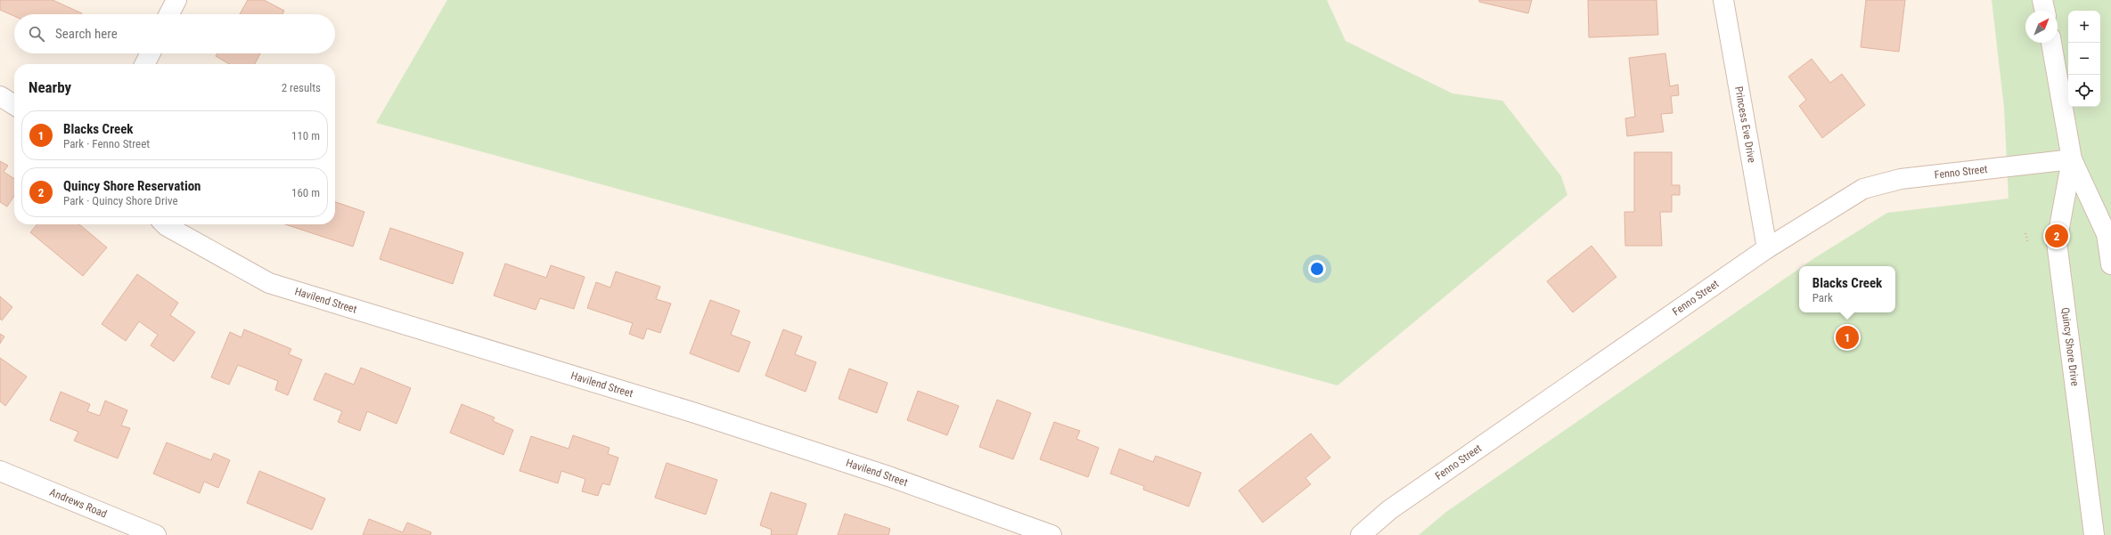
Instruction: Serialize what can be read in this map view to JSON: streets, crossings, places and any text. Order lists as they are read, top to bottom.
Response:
{
  "streets": {
    "street": [
      "Princess Eve Drive",
      "Fenno Street",
      "Havilend Street",
      "Quincy Shore Drive",
      "Andrews Road"
    ]
  },
  "crossings": [
    ["Princess Eve Drive", "Fenno Street"],
    ["Fenno Street", "Quincy Shore Drive"]
  ],
  "north": "top right",
  "page": {
    "map_buttons": ["+", "−"],
    "search": "Search here",
    "heading": ["Nearby", "2 results"],
    "list": [
      {
        "mark": "1",
        "name": "Blacks Creek",
        "note": "Park · Fenno Street",
        "value": "110 m"
      },
      {
        "mark": "2",
        "name": "Quincy Shore Reservation",
        "note": "Park · Quincy Shore Drive",
        "value": "160 m"
      }
    ],
    "pins": ["2", "1"],
    "popup": ["Blacks Creek", "Park"]
  }
}
